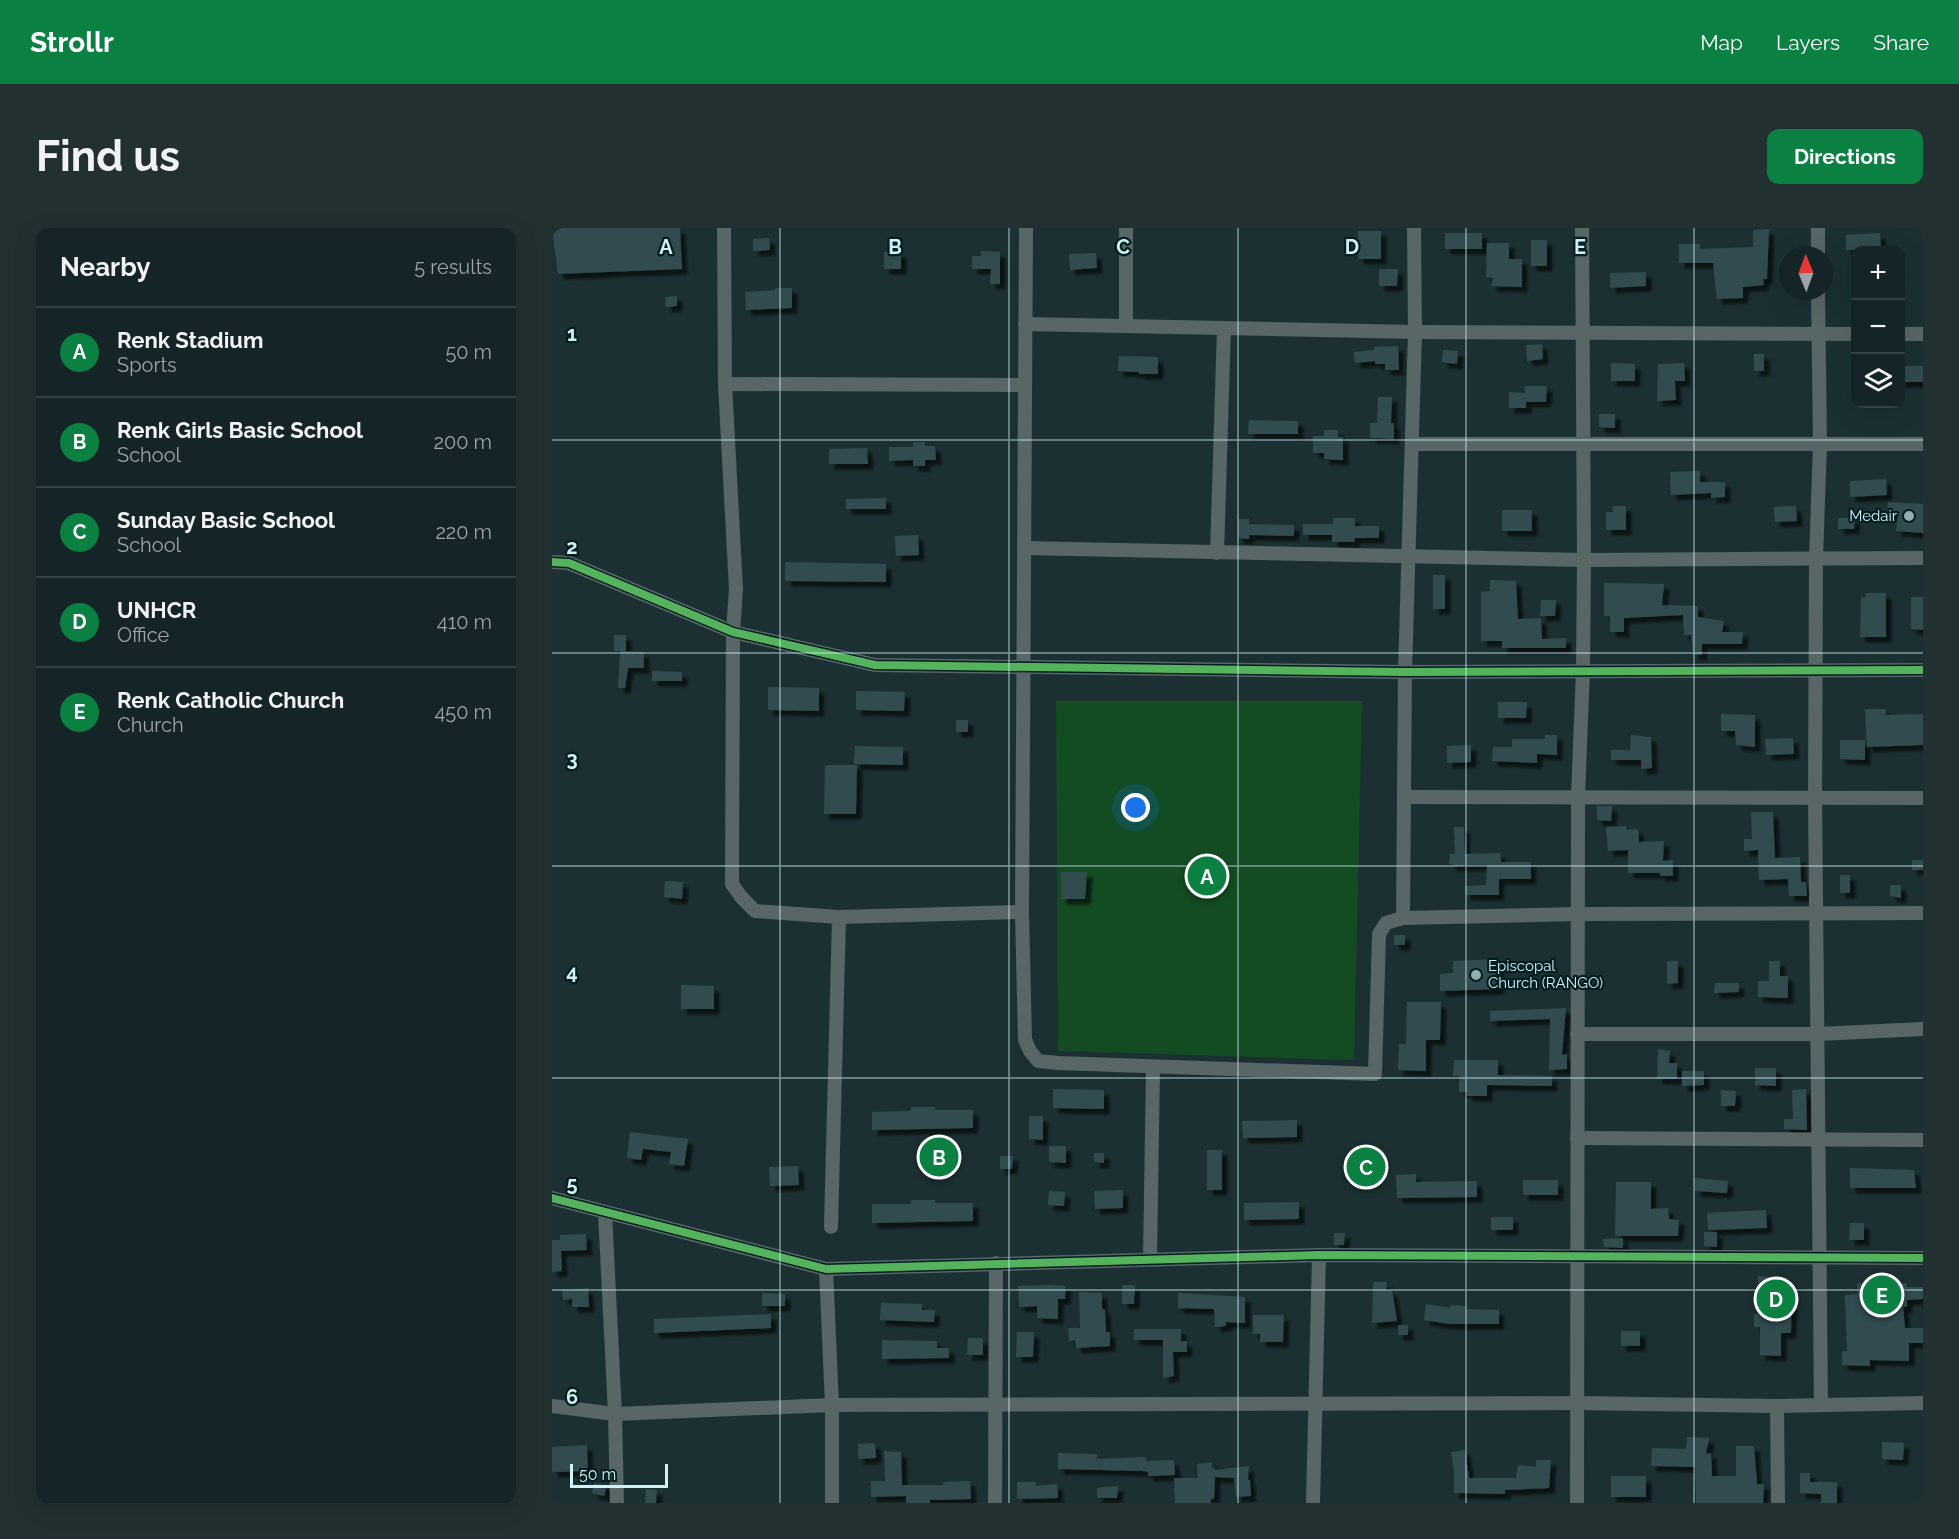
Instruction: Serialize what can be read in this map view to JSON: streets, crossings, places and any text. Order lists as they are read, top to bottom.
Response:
{
  "places": ["Medair", "Episcopal Church (RANGO)"],
  "scale_bar": "50 m",
  "north": "top",
  "page": {
    "header": "Strollr",
    "nav": ["Map", "Layers", "Share"],
    "buttons": "Directions",
    "title": "Find us",
    "heading": ["Nearby", "5 results"],
    "map_buttons": ["+", "−"],
    "list": [
      {
        "mark": "A",
        "name": "Renk Stadium",
        "note": "Sports",
        "value": "50 m"
      },
      {
        "mark": "B",
        "name": "Renk Girls Basic School",
        "note": "School",
        "value": "200 m"
      },
      {
        "mark": "C",
        "name": "Sunday Basic School",
        "note": "School",
        "value": "220 m"
      },
      {
        "mark": "D",
        "name": "UNHCR",
        "note": "Office",
        "value": "410 m"
      },
      {
        "mark": "E",
        "name": "Renk Catholic Church",
        "note": "Church",
        "value": "450 m"
      }
    ],
    "pins": [
      "A",
      "B",
      "C",
      "E",
      "D"
    ],
    "scale": "50 m"
  },
  "grid": {
    "columns": [
      "A",
      "B",
      "C",
      "D",
      "E"
    ],
    "rows": [
      "1",
      "2",
      "3",
      "4",
      "5",
      "6"
    ]
  }
}
